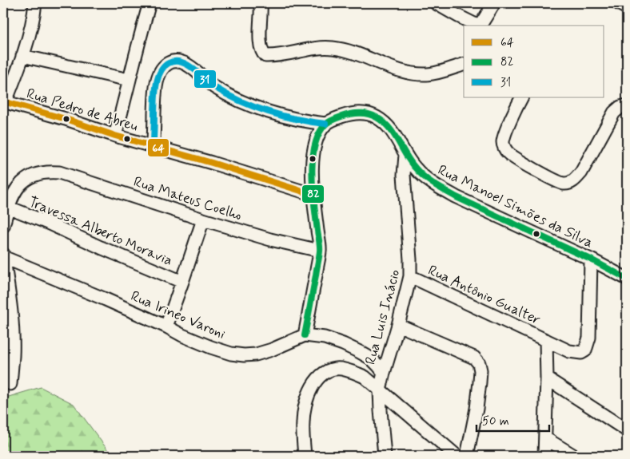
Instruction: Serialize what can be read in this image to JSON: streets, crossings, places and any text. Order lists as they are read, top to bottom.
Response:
{
  "streets": {
    "street": [
      "Rua Pedro de Abreu",
      "Rua Mateus Coelho",
      "Rua Manoel Simões da Silva",
      "Travessa Alberto Moravia",
      "Rua Antônio Gualter",
      "Rua Irineo Varoni",
      "Rua Luis Inácio"
    ]
  },
  "crossings": [
    ["Rua Mateus Coelho", "Travessa Alberto Moravia"],
    ["Rua Manoel Simões da Silva", "Rua Antônio Gualter"],
    ["Rua Manoel Simões da Silva", "Rua Luis Inácio"],
    ["Rua Antônio Gualter", "Rua Luis Inácio"]
  ],
  "lines": ["transit line 31", "transit line 64", "transit line 82"],
  "legend": ["64", "82", "31"],
  "scale_bar": "50 m"
}
